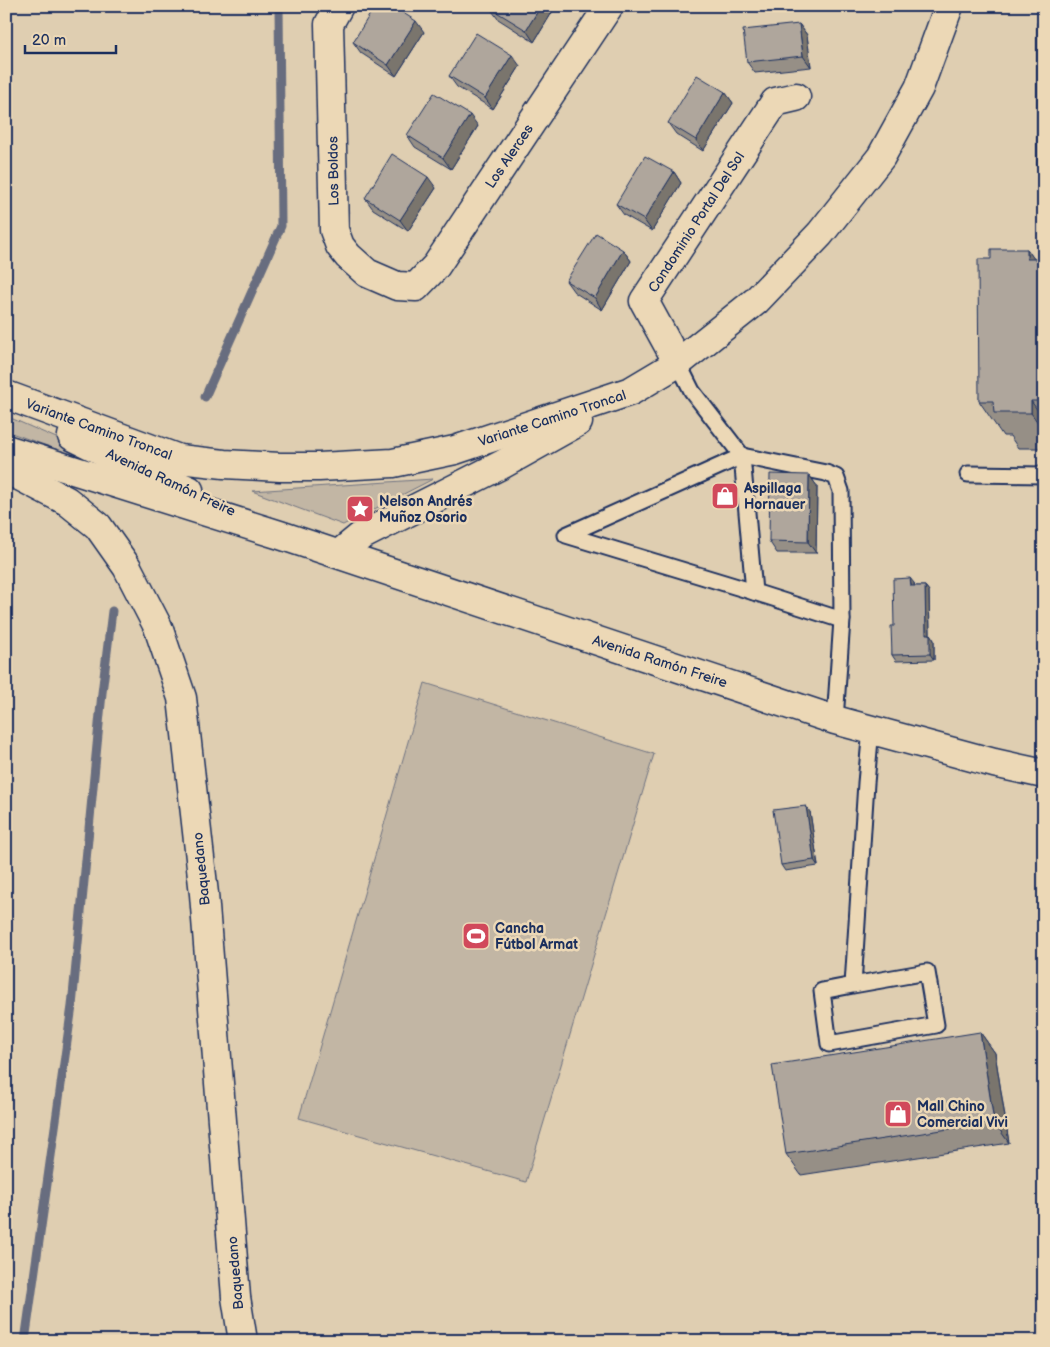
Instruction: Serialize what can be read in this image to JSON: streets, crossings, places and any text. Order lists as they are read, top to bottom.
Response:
{
  "streets": {
    "main road": [
      "Los Alerces",
      "Los Boldos",
      "Condominio Portal Del Sol",
      "Variante Camino Troncal",
      "Avenida Ramón Freire",
      "Baquedano"
    ]
  },
  "crossings": [
    ["Los Alerces", "Los Boldos"],
    ["Condominio Portal Del Sol", "Variante Camino Troncal"]
  ],
  "places": {
    "shop": ["Aspillaga Hornauer", "Mall Chino Comercial Vivi"],
    "place": ["Nelson Andrés Muñoz Osorio"],
    "sports": ["Cancha Fútbol Armat"]
  },
  "scale_bar": "20 m"
}
